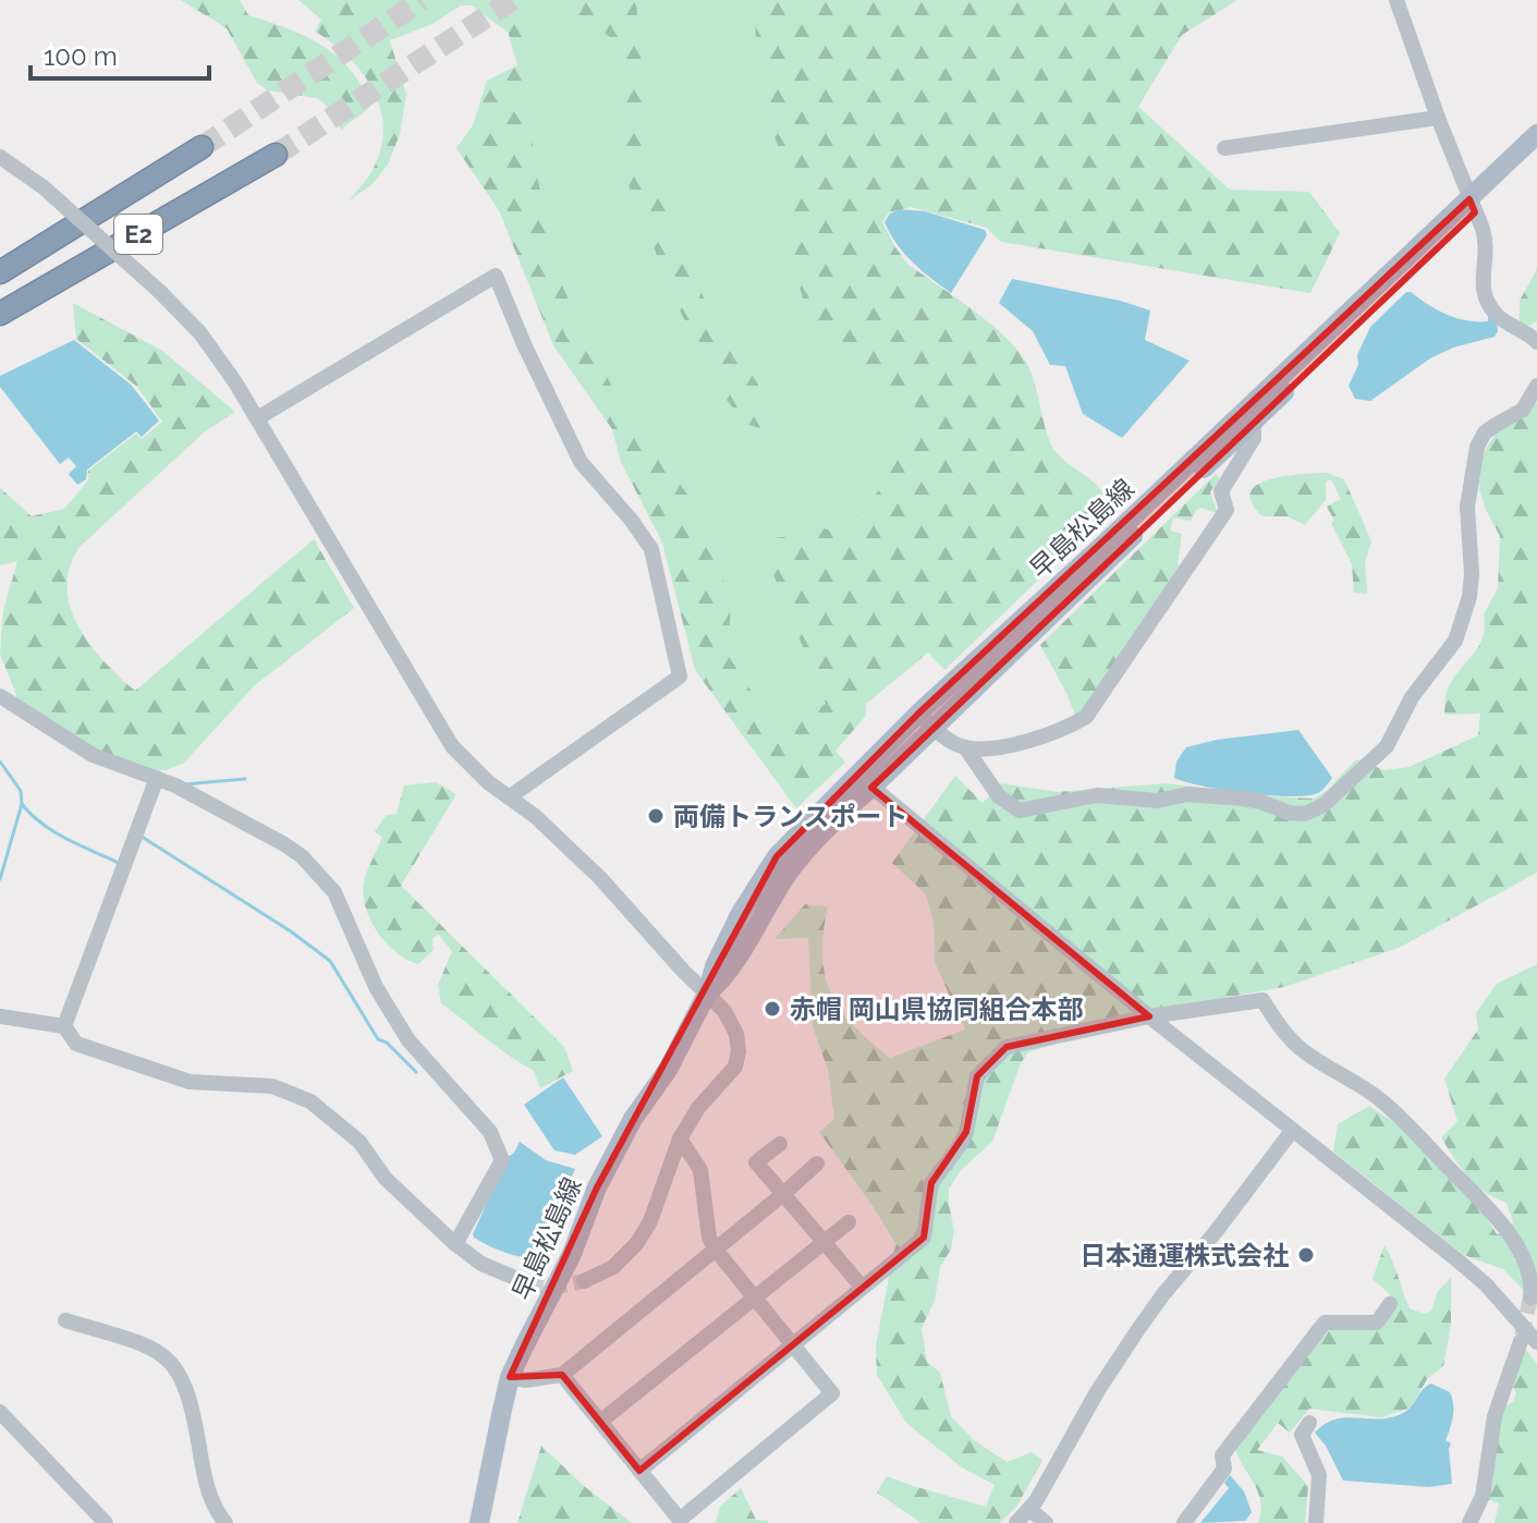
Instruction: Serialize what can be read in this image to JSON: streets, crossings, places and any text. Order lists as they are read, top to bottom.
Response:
{
  "streets": {
    "highway": ["E2"],
    "main road": ["早島松島線"]
  },
  "places": ["両備トランスポート", "赤帽 岡山県協同組合本部", "日本通運株式会社"],
  "scale_bar": "100 m"
}
